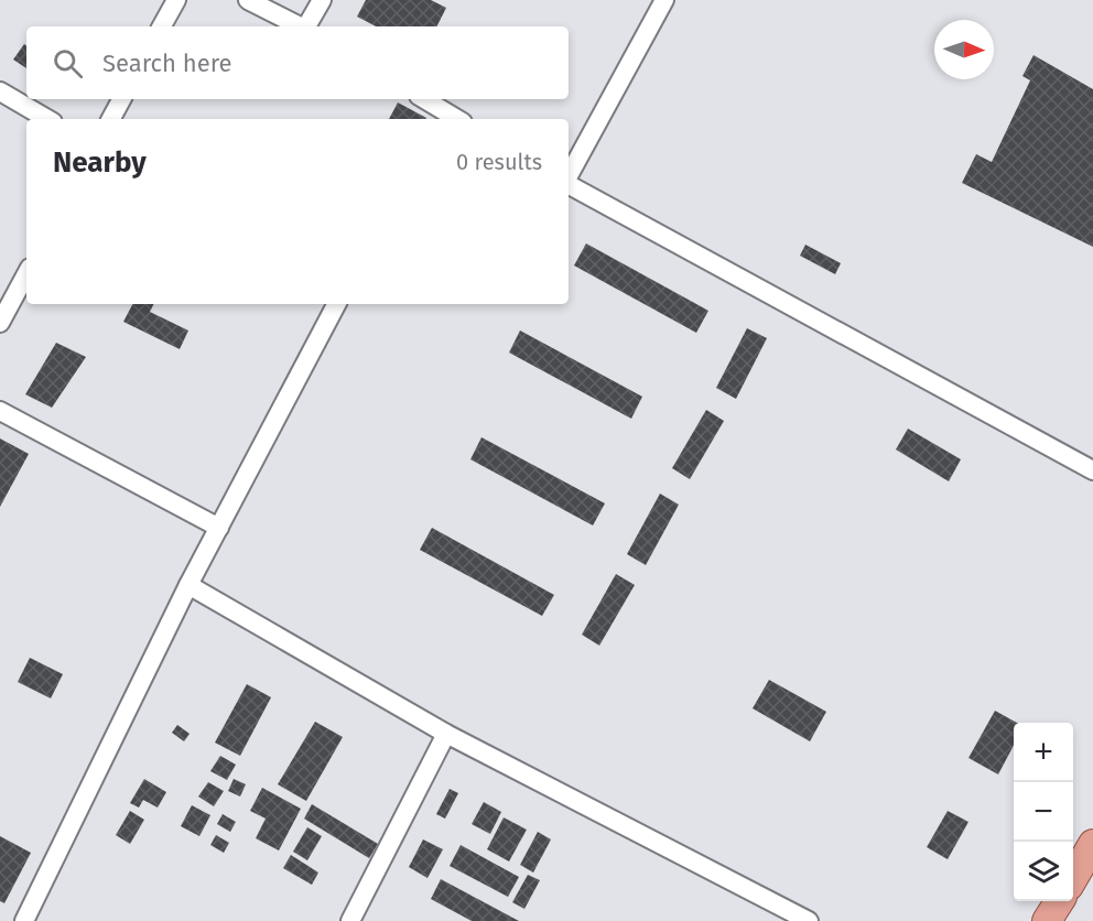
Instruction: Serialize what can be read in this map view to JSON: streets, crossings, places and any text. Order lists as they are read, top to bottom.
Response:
{
  "north": "right",
  "page": {
    "search": "Search here",
    "heading": ["Nearby", "0 results"],
    "map_buttons": ["+", "−"]
  }
}
